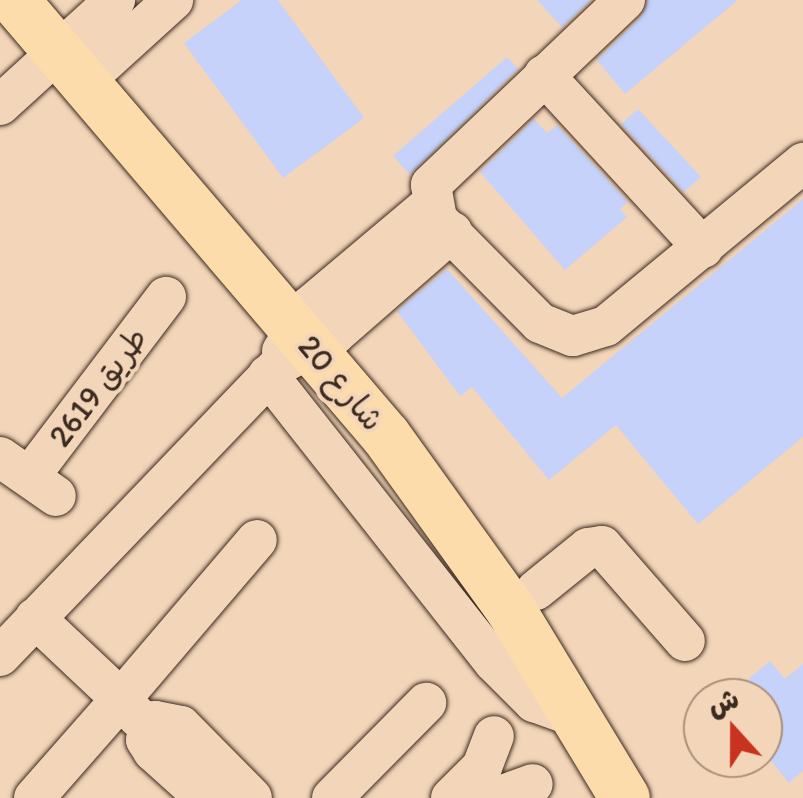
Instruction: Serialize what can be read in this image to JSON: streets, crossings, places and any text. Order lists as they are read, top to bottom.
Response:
{
  "streets": {
    "main road": ["شارع 20"],
    "street": ["طريق 2619"]
  },
  "north": "top"
}
